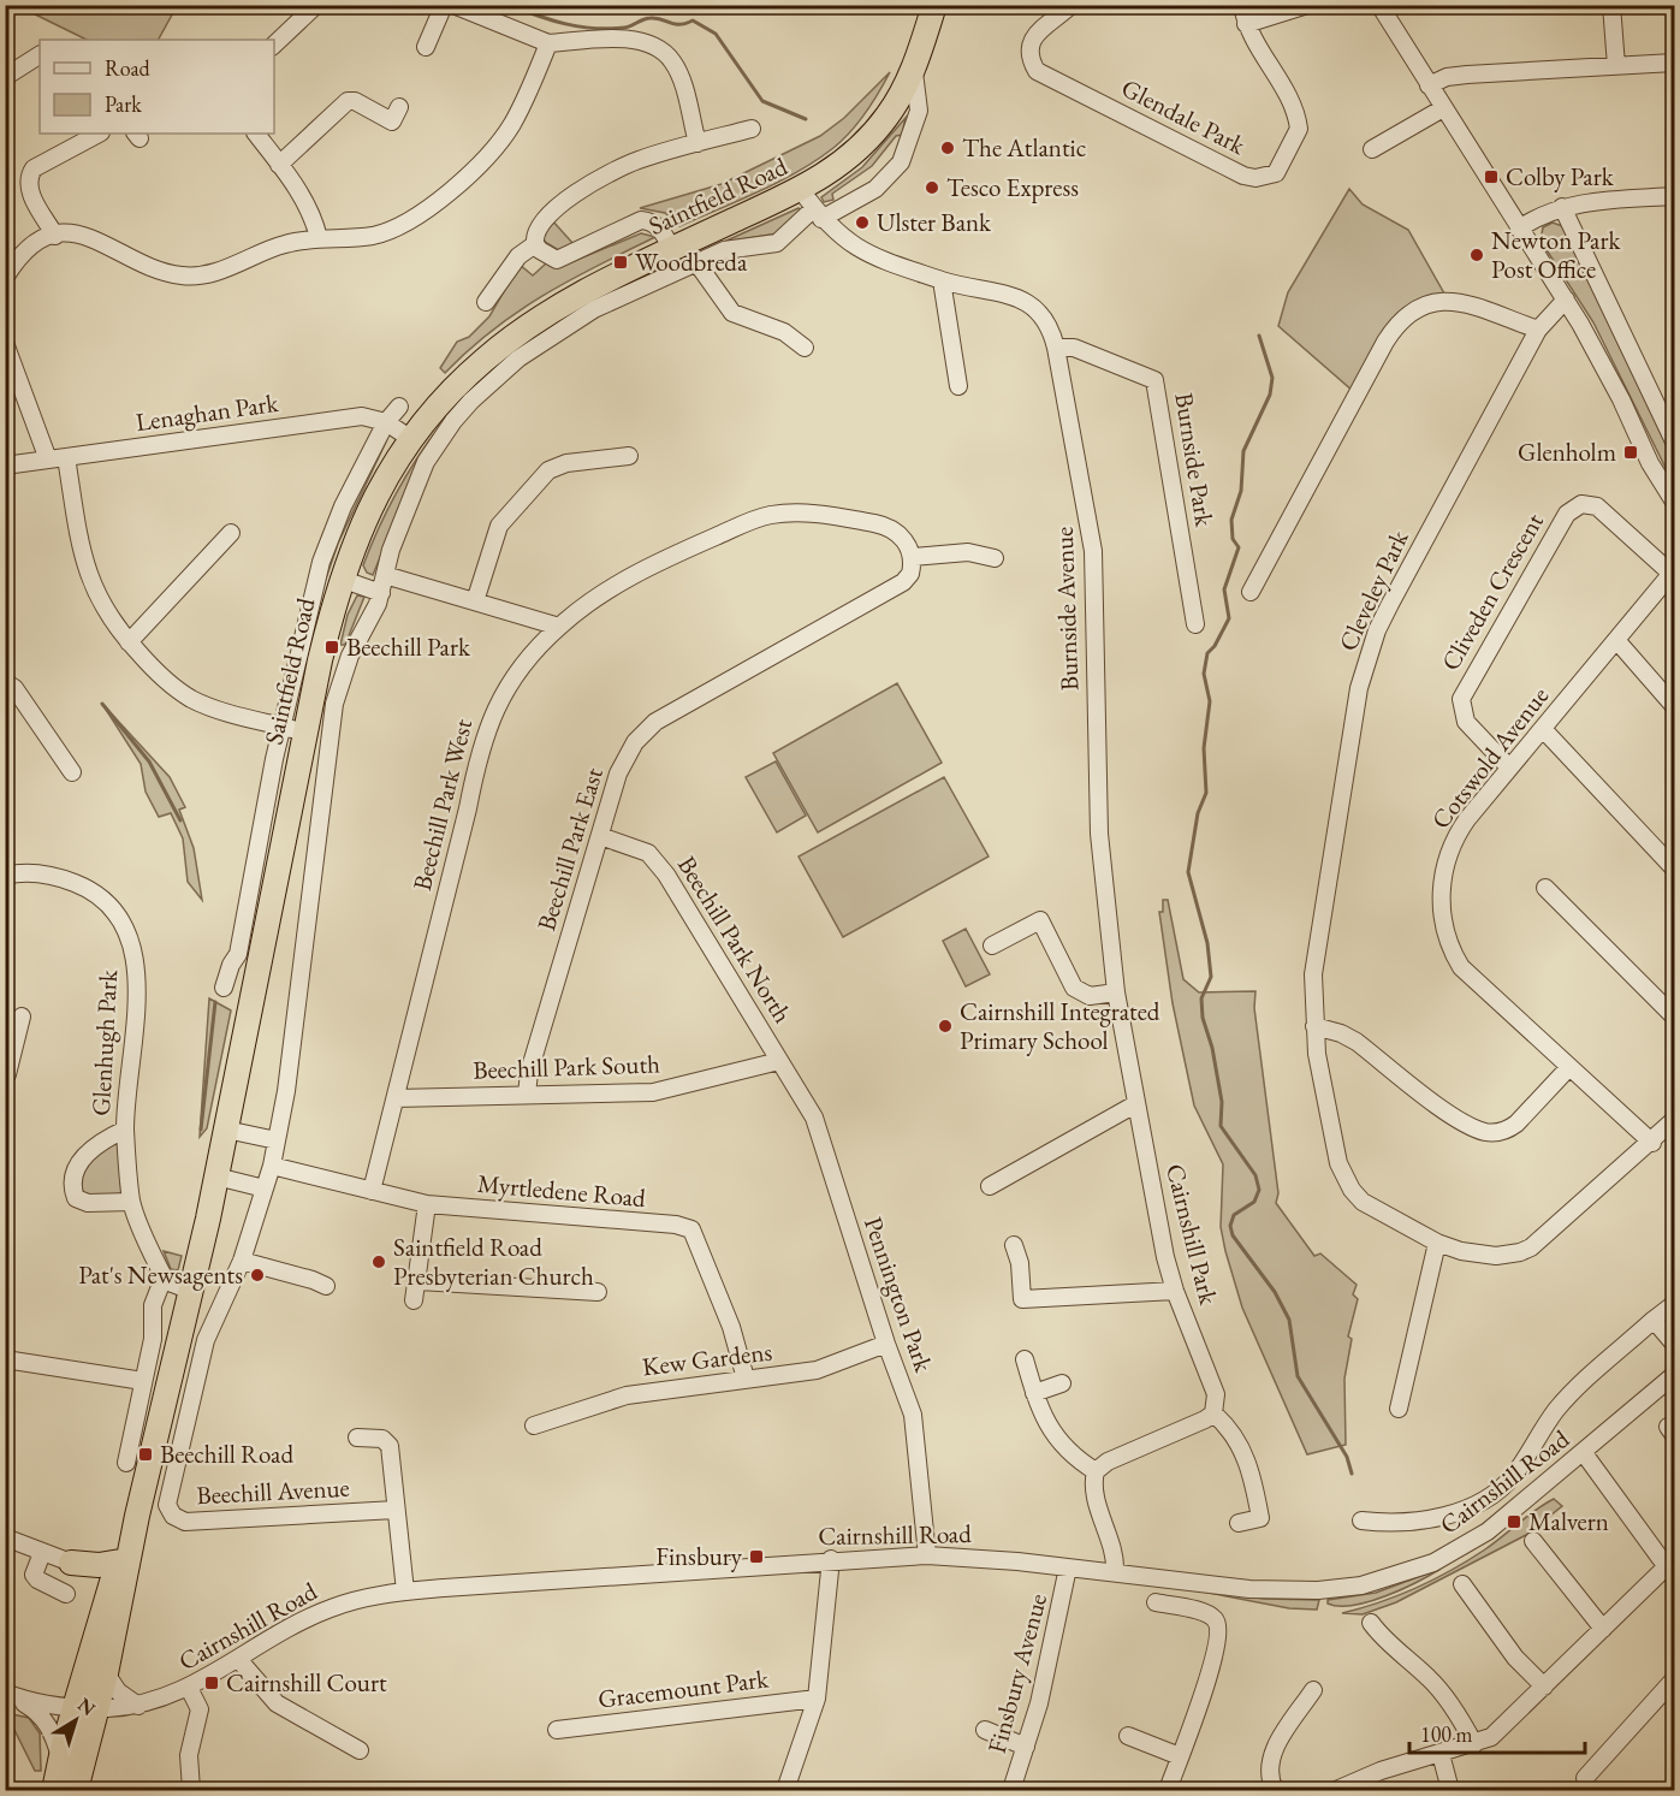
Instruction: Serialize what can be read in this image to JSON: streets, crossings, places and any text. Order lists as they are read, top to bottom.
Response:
{
  "streets": {
    "highway": ["Saintfield Road"],
    "street": [
      "Glendale Park",
      "Lenaghan Park",
      "Burnside Park",
      "Cleveley Park",
      "Cliveden Crescent",
      "Burnside Avenue",
      "Cotswold Avenue",
      "Beechill Park West",
      "Beechill Park East",
      "Beechill Park North",
      "Glenhugh Park",
      "Beechill Park South",
      "Myrtledene Road",
      "Cairnshill Park",
      "Pennington Park",
      "Kew Gardens",
      "Cairnshill Road",
      "Beechill Avenue",
      "Finsbury Avenue",
      "Gracemount Park"
    ]
  },
  "crossings": [
    ["Saintfield Road", "Lenaghan Park"],
    ["Saintfield Road", "Myrtledene Road"],
    ["Saintfield Road", "Cairnshill Road"],
    ["Saintfield Road", "Beechill Avenue"],
    ["Burnside Park", "Burnside Avenue"],
    ["Cleveley Park", "Cotswold Avenue"],
    ["Cliveden Crescent", "Cotswold Avenue"],
    ["Burnside Avenue", "Cairnshill Park"],
    ["Beechill Park West", "Beechill Park East"],
    ["Beechill Park West", "Beechill Park South"],
    ["Beechill Park West", "Myrtledene Road"],
    ["Beechill Park East", "Beechill Park North"],
    ["Beechill Park East", "Beechill Park South"],
    ["Beechill Park North", "Beechill Park South"],
    ["Beechill Park North", "Pennington Park"],
    ["Beechill Park South", "Pennington Park"],
    ["Myrtledene Road", "Kew Gardens"],
    ["Pennington Park", "Kew Gardens"],
    ["Pennington Park", "Cairnshill Road"],
    ["Cairnshill Road", "Finsbury Avenue"]
  ],
  "places": {
    "other": [
      "The Atlantic",
      "Tesco Express",
      "Ulster Bank",
      "Newton Park Post Office",
      "Cairnshill Integrated Primary School",
      "Saintfield Road Presbyterian Church",
      "Pat's Newsagents"
    ],
    "transit": [
      "Colby Park",
      "Woodbreda",
      "Glenholm",
      "Beechill Park",
      "Beechill Road",
      "Malvern",
      "Finsbury",
      "Cairnshill Court"
    ]
  },
  "legend": ["Road", "Park"],
  "scale_bar": "100 m",
  "north": "top right"
}
